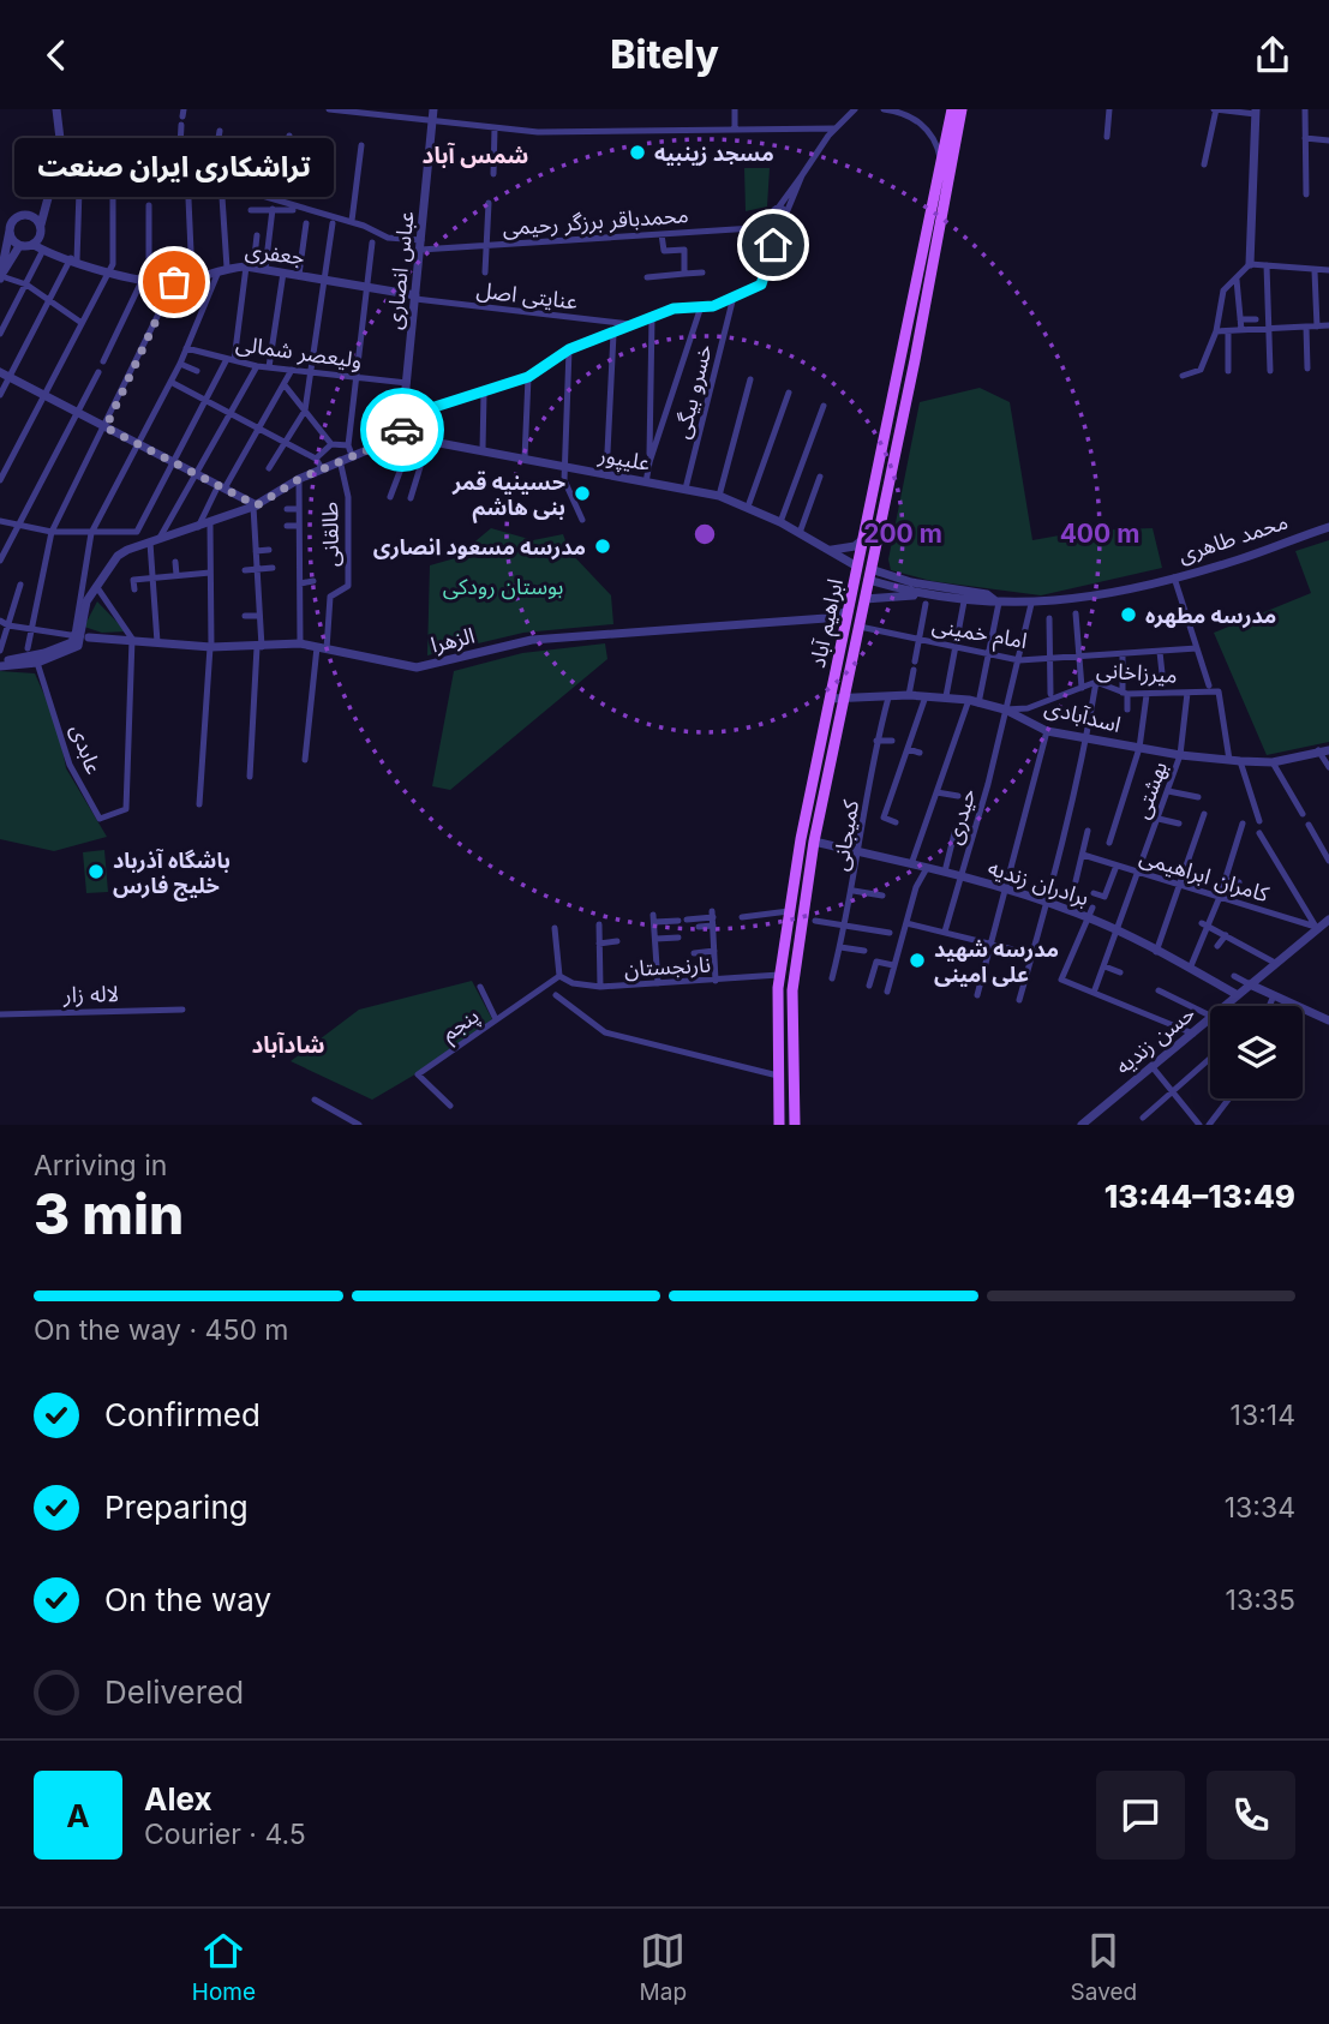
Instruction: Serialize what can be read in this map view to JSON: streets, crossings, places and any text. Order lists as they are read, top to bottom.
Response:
{
  "streets": {
    "main road": ["ابراهیم آباد"],
    "street": [
      "محمدباقر برزگر رحیمی",
      "جعفری",
      "عباس انصاری",
      "عنایتی اصل",
      "ولیعصر شمالی",
      "خسرو بیگی",
      "علیپور",
      "طالقانی",
      "محمد طاهری",
      "امام خمینی",
      "الزهرا",
      "میرزاخانی",
      "اسدآبادی",
      "عابدی",
      "بهشتی",
      "حیدری",
      "کمیجانی",
      "کامران ابراهیمی",
      "برادران زندیه",
      "نارنجستان",
      "لاله زار",
      "پنجم",
      "حسن زندیه"
    ]
  },
  "crossings": [
    ["محمدباقر برزگر رحیمی", "عباس انصاری"],
    ["جعفری", "عباس انصاری"],
    ["جعفری", "عنایتی اصل"],
    ["عباس انصاری", "عنایتی اصل"],
    ["عباس انصاری", "ولیعصر شمالی"],
    ["عباس انصاری", "علیپور"],
    ["خسرو بیگی", "علیپور"],
    ["علیپور", "ابراهیم آباد"],
    ["طالقانی", "الزهرا"],
    ["محمد طاهری", "ابراهیم آباد"],
    ["محمد طاهری", "حیدری"],
    ["ابراهیم آباد", "امام خمینی"],
    ["ابراهیم آباد", "الزهرا"],
    ["ابراهیم آباد", "اسدآبادی"],
    ["ابراهیم آباد", "برادران زندیه"],
    ["ابراهیم آباد", "نارنجستان"],
    ["امام خمینی", "حیدری"],
    ["الزهرا", "عابدی"],
    ["میرزاخانی", "اسدآبادی"],
    ["میرزاخانی", "بهشتی"],
    ["میرزاخانی", "حیدری"],
    ["اسدآبادی", "بهشتی"],
    ["اسدآبادی", "حیدری"],
    ["اسدآبادی", "کمیجانی"],
    ["بهشتی", "کامران ابراهیمی"],
    ["بهشتی", "برادران زندیه"],
    ["حیدری", "برادران زندیه"],
    ["کمیجانی", "برادران زندیه"],
    ["کامران ابراهیمی", "حسن زندیه"],
    ["برادران زندیه", "حسن زندیه"],
    ["نارنجستان", "پنجم"]
  ],
  "districts": ["شمس آباد", "شادآباد"],
  "parks": ["بوستان رودکی"],
  "places": [
    "مسجد زینبیه",
    "تراشکاری ایران صنعت",
    "حسینیه قمر بنی هاشم",
    "مدرسه مسعود انصاری",
    "مدرسه مطهره",
    "باشگاه آذرباد خلیج فارس",
    "مدرسه شهید علی امینی"
  ],
  "page": {
    "header": "Bitely",
    "bubble": "تراشکاری ایران صنعت",
    "heading": ["3 min", "Arriving in", "13:44–13:49"],
    "panel": ["Alex", "Courier · 4.5"],
    "bar": "On the way · 450 m",
    "list": [
      ["Confirmed", "13:14"],
      ["Preparing", "13:34"],
      ["On the way", "13:35"],
      "Delivered"
    ],
    "round": "A",
    "tabs": ["Home", "Map", "Saved"]
  },
  "rings": ["200 m", "400 m"]
}
